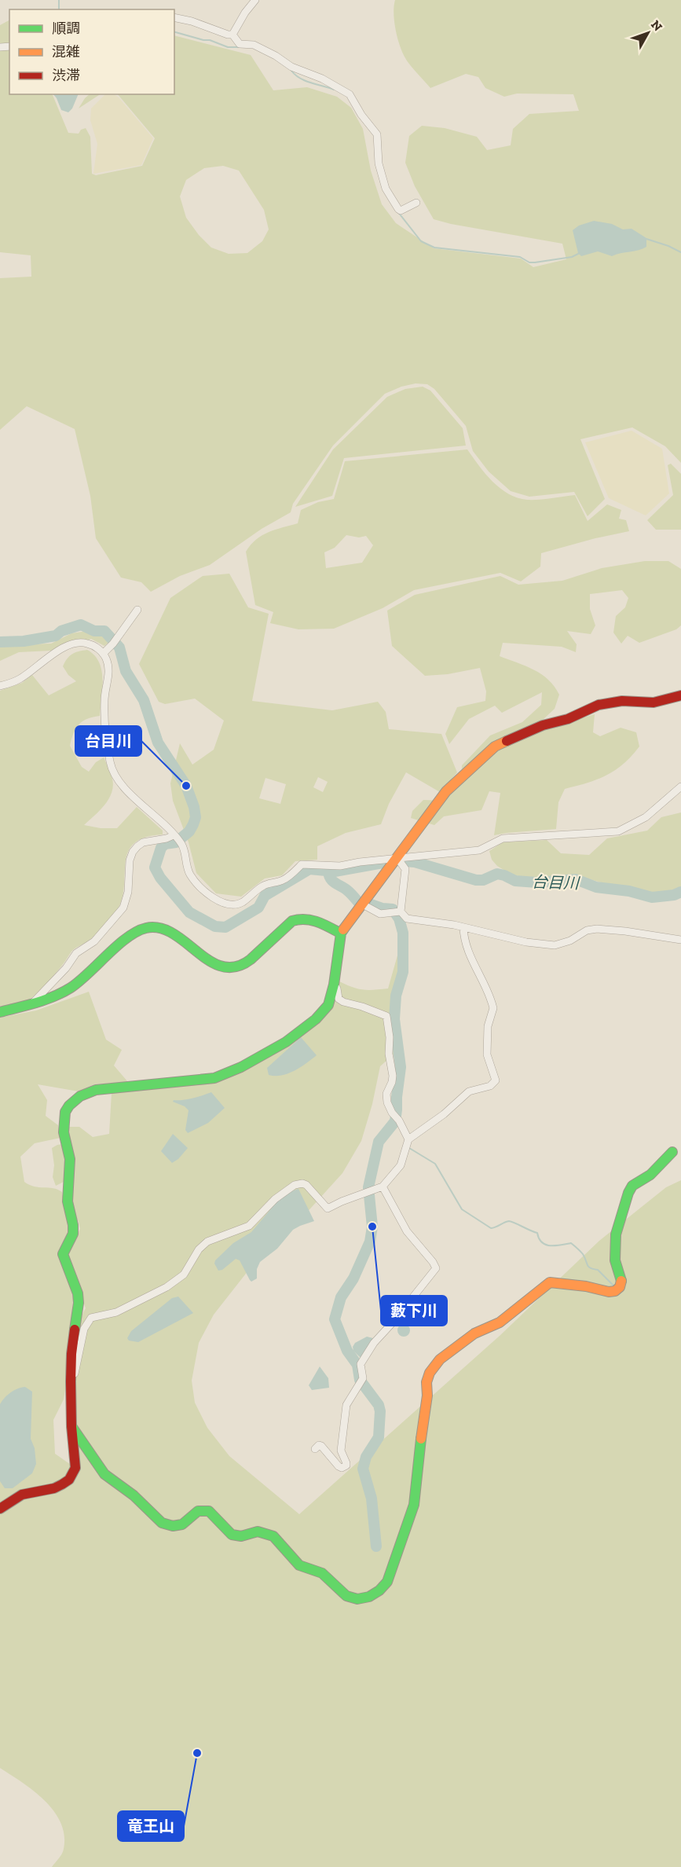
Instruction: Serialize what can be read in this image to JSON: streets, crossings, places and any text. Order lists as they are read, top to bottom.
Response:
{
  "water": ["台目川"],
  "places": ["台目川", "藪下川", "竜王山"],
  "legend": ["順調", "混雑", "渋滞"],
  "north": "top right"
}
